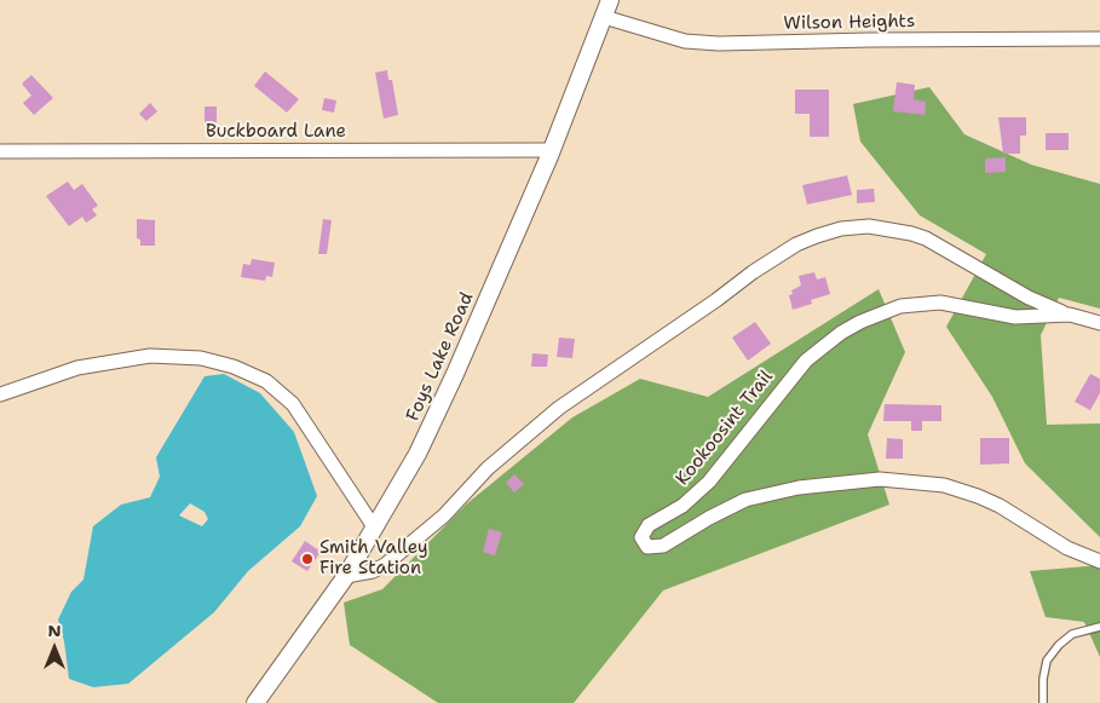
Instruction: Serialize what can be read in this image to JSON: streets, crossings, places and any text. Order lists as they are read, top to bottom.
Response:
{
  "streets": {
    "street": [
      "Wilson Heights",
      "Buckboard Lane",
      "Foys Lake Road",
      "Kookoosint Trail"
    ]
  },
  "crossings": [
    ["Wilson Heights", "Foys Lake Road"],
    ["Buckboard Lane", "Foys Lake Road"],
    ["Foys Lake Road", "Kookoosint Trail"]
  ],
  "places": ["Smith Valley Fire Station"],
  "north": "top"
}
